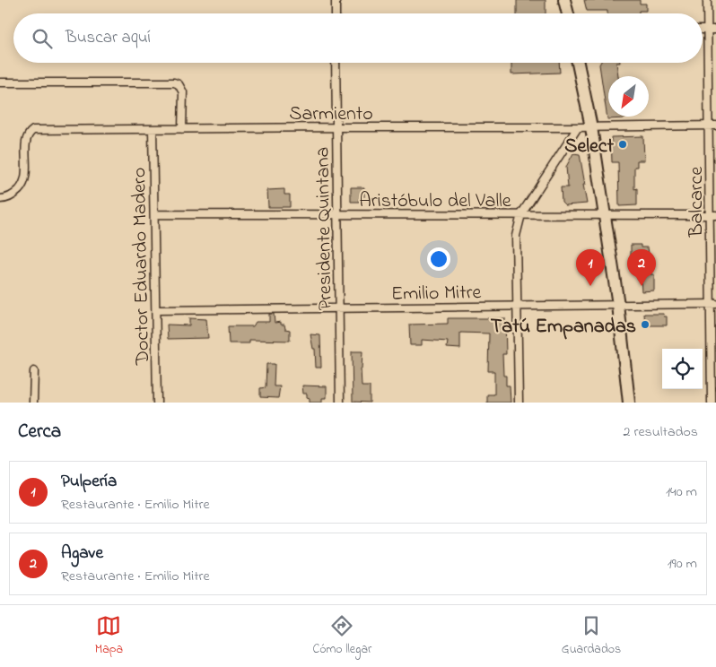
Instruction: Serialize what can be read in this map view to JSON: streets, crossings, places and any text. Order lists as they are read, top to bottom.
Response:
{
  "streets": {
    "street": [
      "Sarmiento",
      "Aristóbulo del Valle",
      "Balcarce",
      "Presidente Quintana",
      "Doctor Eduardo Madero",
      "Emilio Mitre"
    ]
  },
  "crossings": [
    ["Sarmiento", "Balcarce"],
    ["Sarmiento", "Presidente Quintana"],
    ["Sarmiento", "Doctor Eduardo Madero"],
    ["Aristóbulo del Valle", "Balcarce"],
    ["Aristóbulo del Valle", "Presidente Quintana"],
    ["Aristóbulo del Valle", "Doctor Eduardo Madero"],
    ["Balcarce", "Emilio Mitre"],
    ["Presidente Quintana", "Emilio Mitre"],
    ["Doctor Eduardo Madero", "Emilio Mitre"]
  ],
  "places": ["Select", "Tatú Empanadas"],
  "north": "bottom left",
  "page": {
    "search": "Buscar aquí",
    "pins": ["1", "2"],
    "heading": ["Cerca", "2 resultados"],
    "list": [
      {
        "mark": "1",
        "name": "Pulpería",
        "note": "Restaurante · Emilio Mitre",
        "value": "140 m"
      },
      {
        "mark": "2",
        "name": "Agave",
        "note": "Restaurante · Emilio Mitre",
        "value": "190 m"
      }
    ],
    "nav": ["Mapa", "Cómo llegar", "Guardados"]
  }
}
